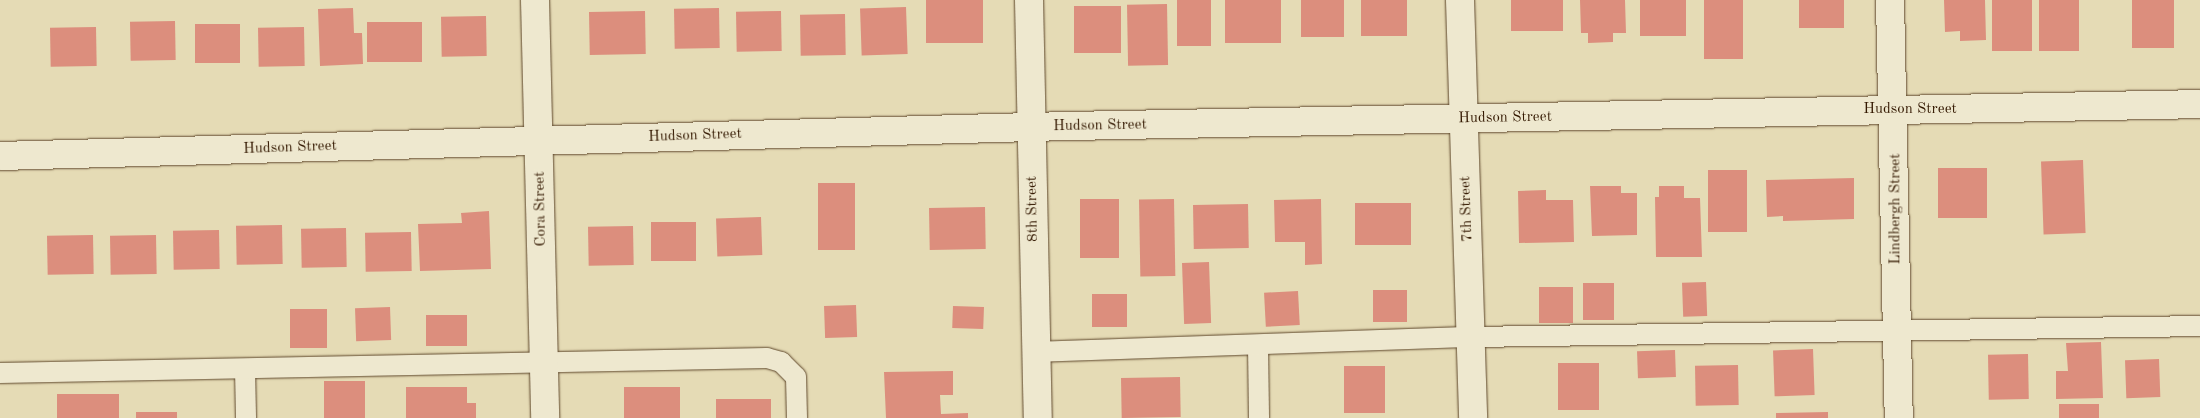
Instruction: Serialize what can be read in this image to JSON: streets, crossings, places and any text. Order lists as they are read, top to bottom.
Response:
{
  "streets": {
    "street": [
      "Hudson Street",
      "Cora Street",
      "8th Street",
      "7th Street",
      "Lindbergh Street"
    ]
  },
  "crossings": [
    ["Hudson Street", "Cora Street"],
    ["Hudson Street", "8th Street"],
    ["Hudson Street", "7th Street"],
    ["Hudson Street", "Lindbergh Street"]
  ]
}
